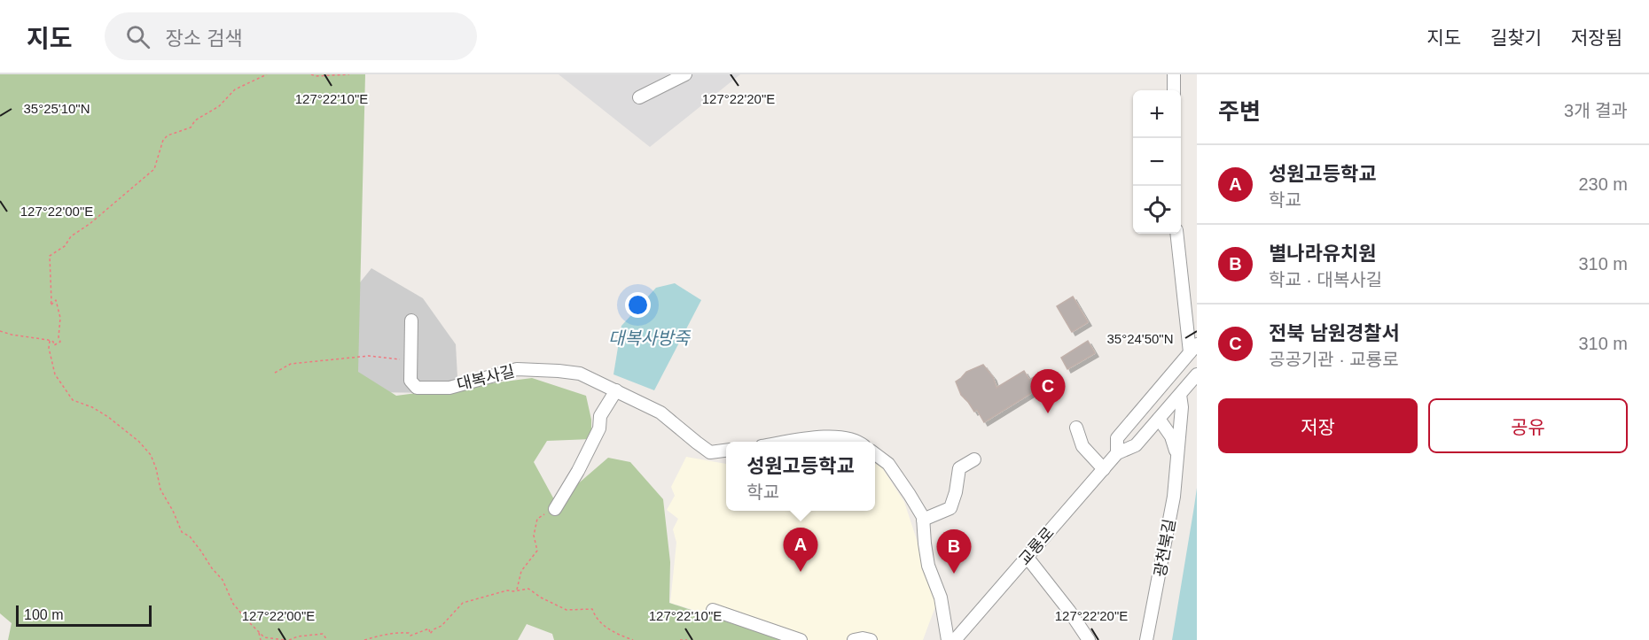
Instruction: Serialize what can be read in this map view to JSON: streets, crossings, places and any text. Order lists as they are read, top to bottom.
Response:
{
  "streets": {
    "street": ["대복사길", "교룡로", "광천북길"]
  },
  "crossings": [
    ["교룡로", "광천북길"]
  ],
  "water": ["대복사방죽"],
  "scale_bar": "100 m",
  "page": {
    "header": "지도",
    "search": "장소 검색",
    "nav": ["지도", "길찾기", "저장됨"],
    "heading": ["주변", "3개 결과"],
    "map_buttons": ["+", "−"],
    "list": [
      {
        "mark": "A",
        "name": "성원고등학교",
        "note": "학교",
        "value": "230 m"
      },
      {
        "mark": "B",
        "name": "별나라유치원",
        "note": "학교 · 대복사길",
        "value": "310 m"
      },
      {
        "mark": "C",
        "name": "전북 남원경찰서",
        "note": "공공기관 · 교룡로",
        "value": "310 m"
      }
    ],
    "pins": ["C", "A", "B"],
    "buttons": ["저장", "공유"],
    "popup": ["성원고등학교", "학교"],
    "scale": "100 m"
  },
  "coordinates": [
    "127°22'10\"E",
    "127°22'20\"E",
    "35°25'10\"N",
    "127°22'00\"E",
    "35°24'50\"N"
  ]
}
